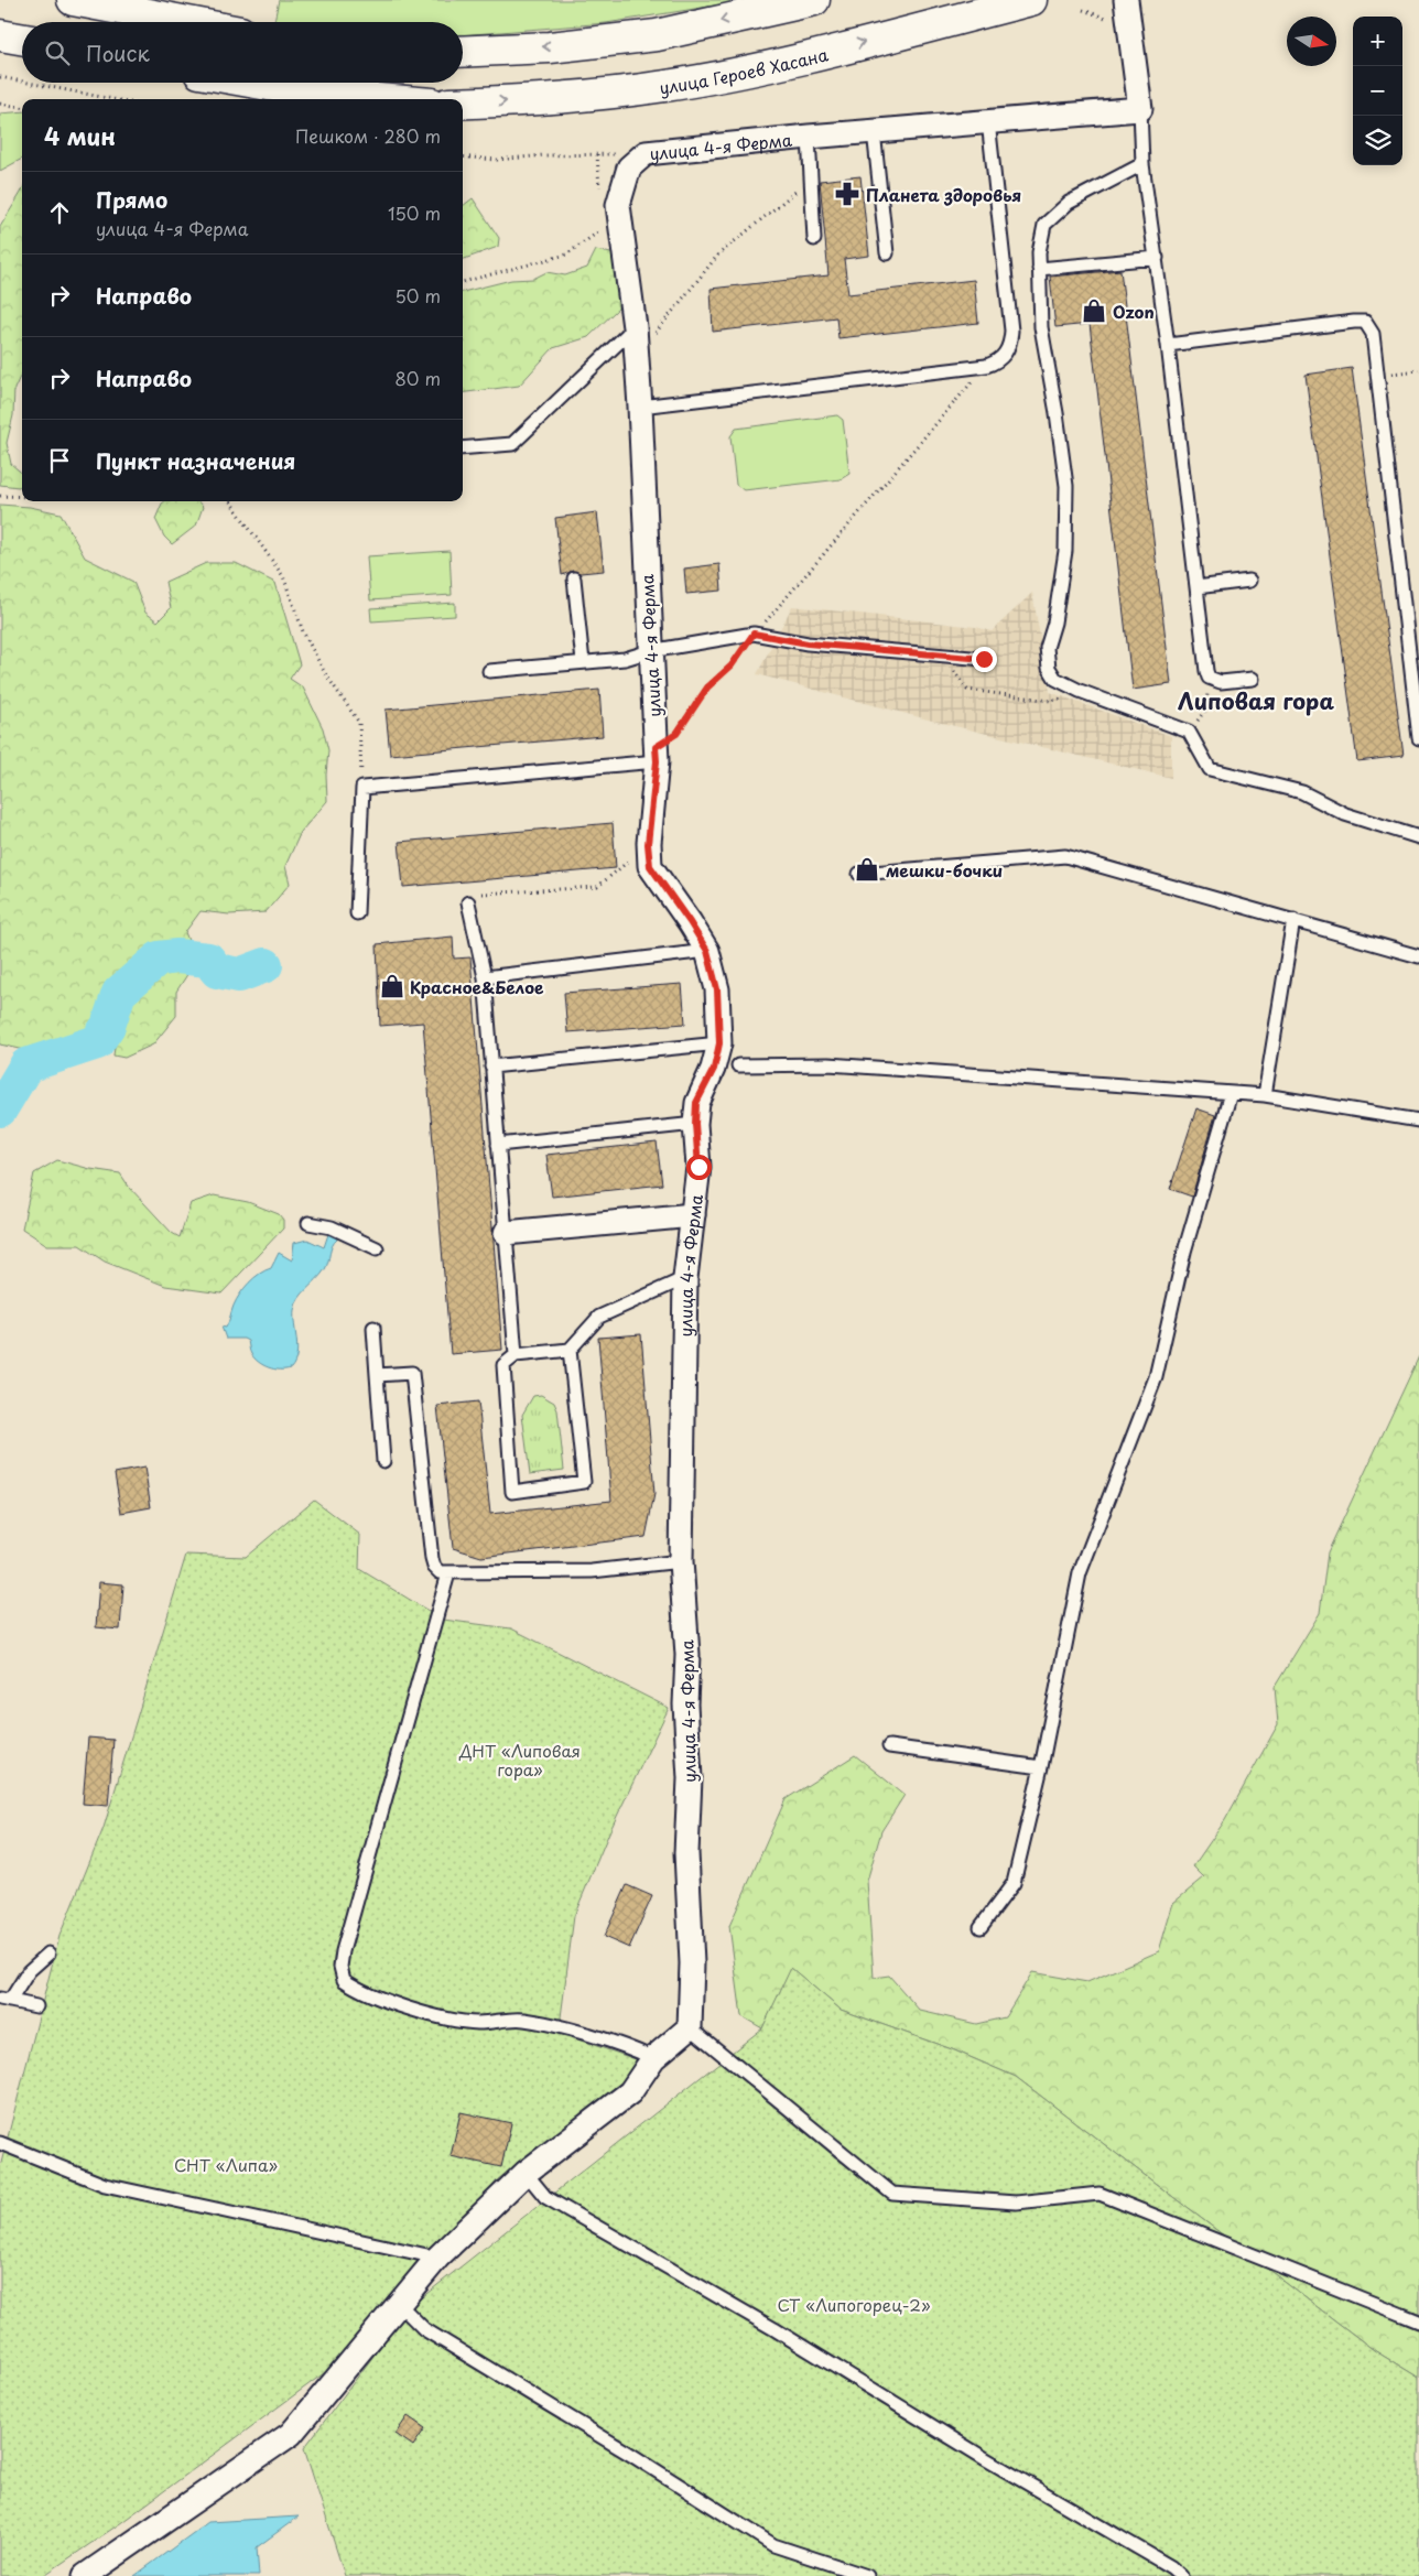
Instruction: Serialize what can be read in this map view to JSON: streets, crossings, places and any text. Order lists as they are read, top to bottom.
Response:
{
  "streets": {
    "main road": ["улица Героев Хасана"],
    "street": ["улица 4-я Ферма"]
  },
  "districts": ["Липовая гора"],
  "parks": ["ДНТ «Липовая гора»", "СНТ «Липа»", "СТ «Липогорец-2»"],
  "places": {
    "pharmacy": ["Планета здоровья"],
    "shop": ["Ozon", "мешки-бочки", "Красное&Белое"]
  },
  "north": "right",
  "page": {
    "map_buttons": ["+", "−"],
    "search": "Поиск",
    "heading": ["4 мин", "Пешком · 280 m"],
    "list": [
      ["Прямо", "улица 4-я Ферма", "150 m"],
      ["Направо", "50 m"],
      ["Направо", "80 m"],
      "Пункт назначения"
    ]
  }
}
